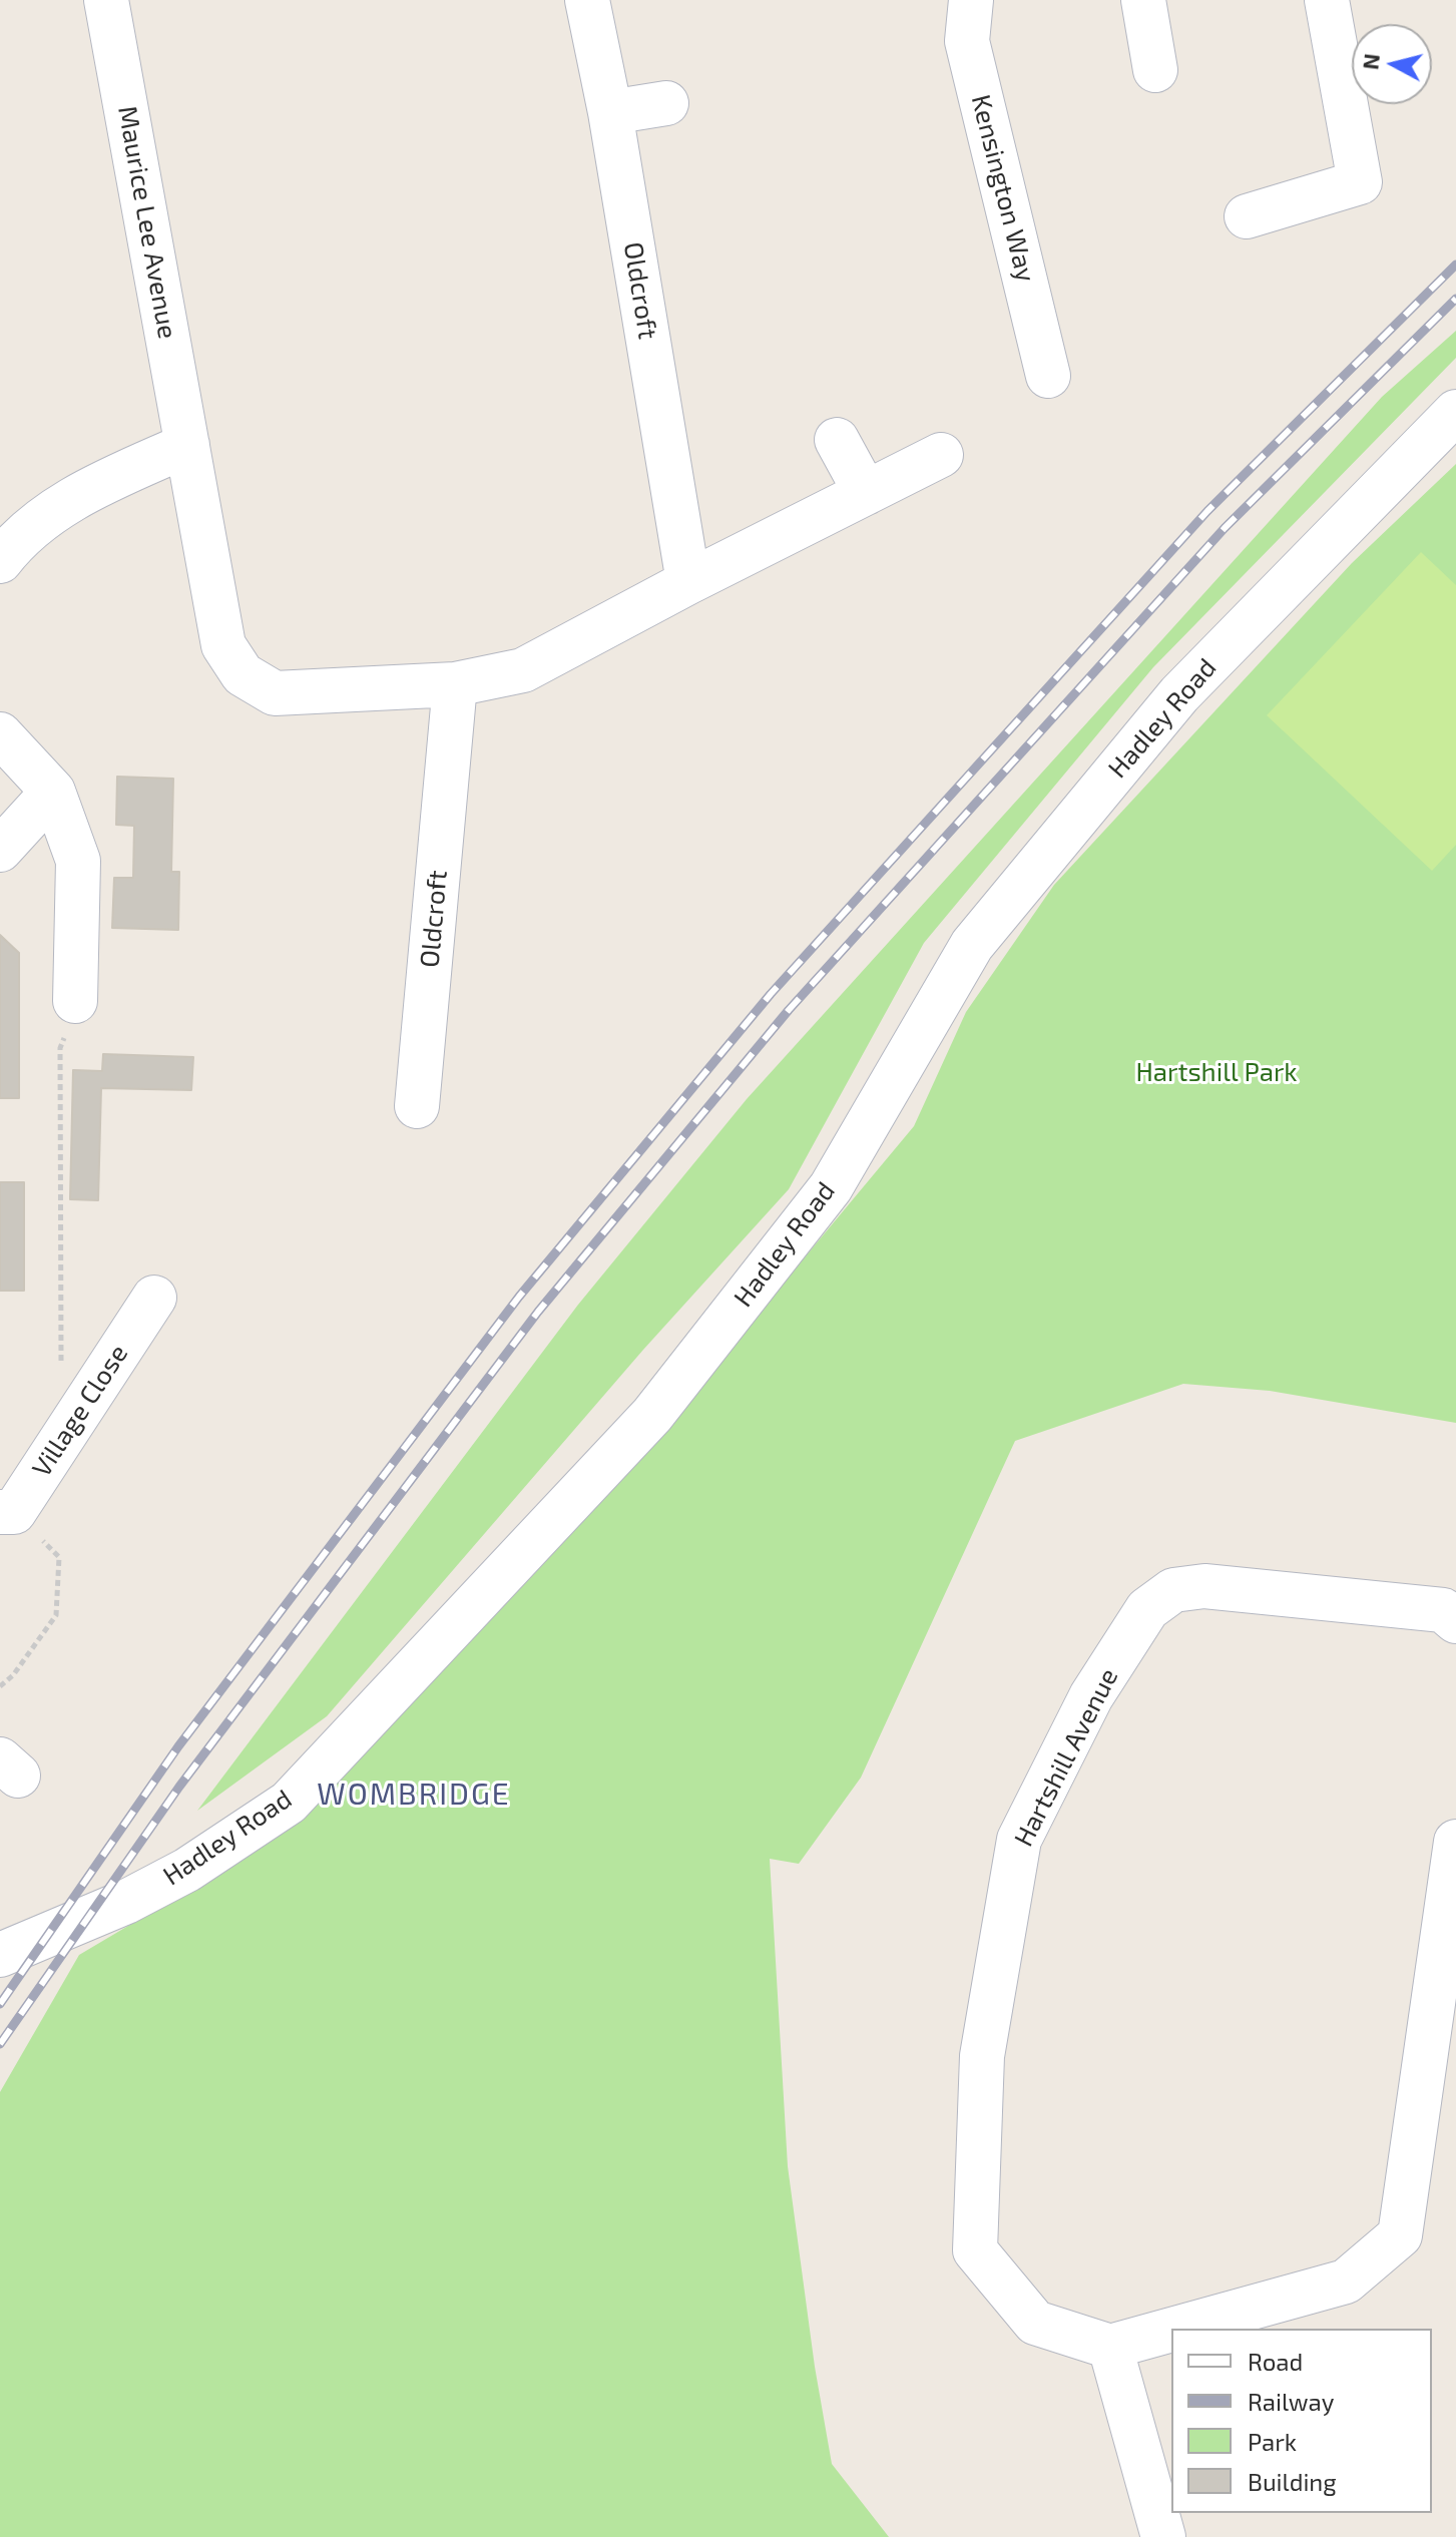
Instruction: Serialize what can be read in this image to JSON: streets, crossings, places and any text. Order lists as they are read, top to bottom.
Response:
{
  "streets": {
    "street": [
      "Kensington Way",
      "Maurice Lee Avenue",
      "Oldcroft",
      "Hadley Road",
      "Village Close",
      "Hartshill Avenue"
    ]
  },
  "districts": ["WOMBRIDGE"],
  "parks": ["Hartshill Park"],
  "legend": [
    "Road",
    "Railway",
    "Park",
    "Building"
  ],
  "north": "left"
}
